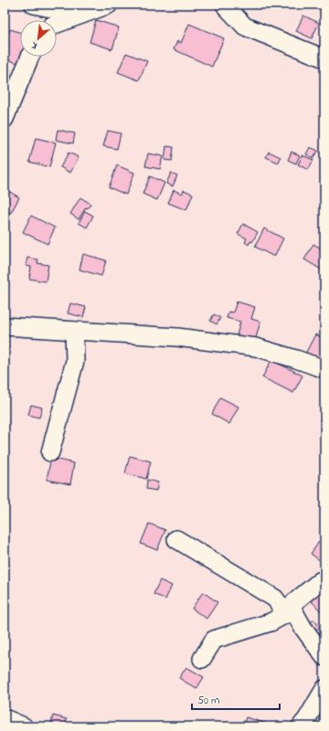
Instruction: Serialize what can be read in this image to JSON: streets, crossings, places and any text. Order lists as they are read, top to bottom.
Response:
{
  "scale_bar": "50 m",
  "north": "bottom left"
}
